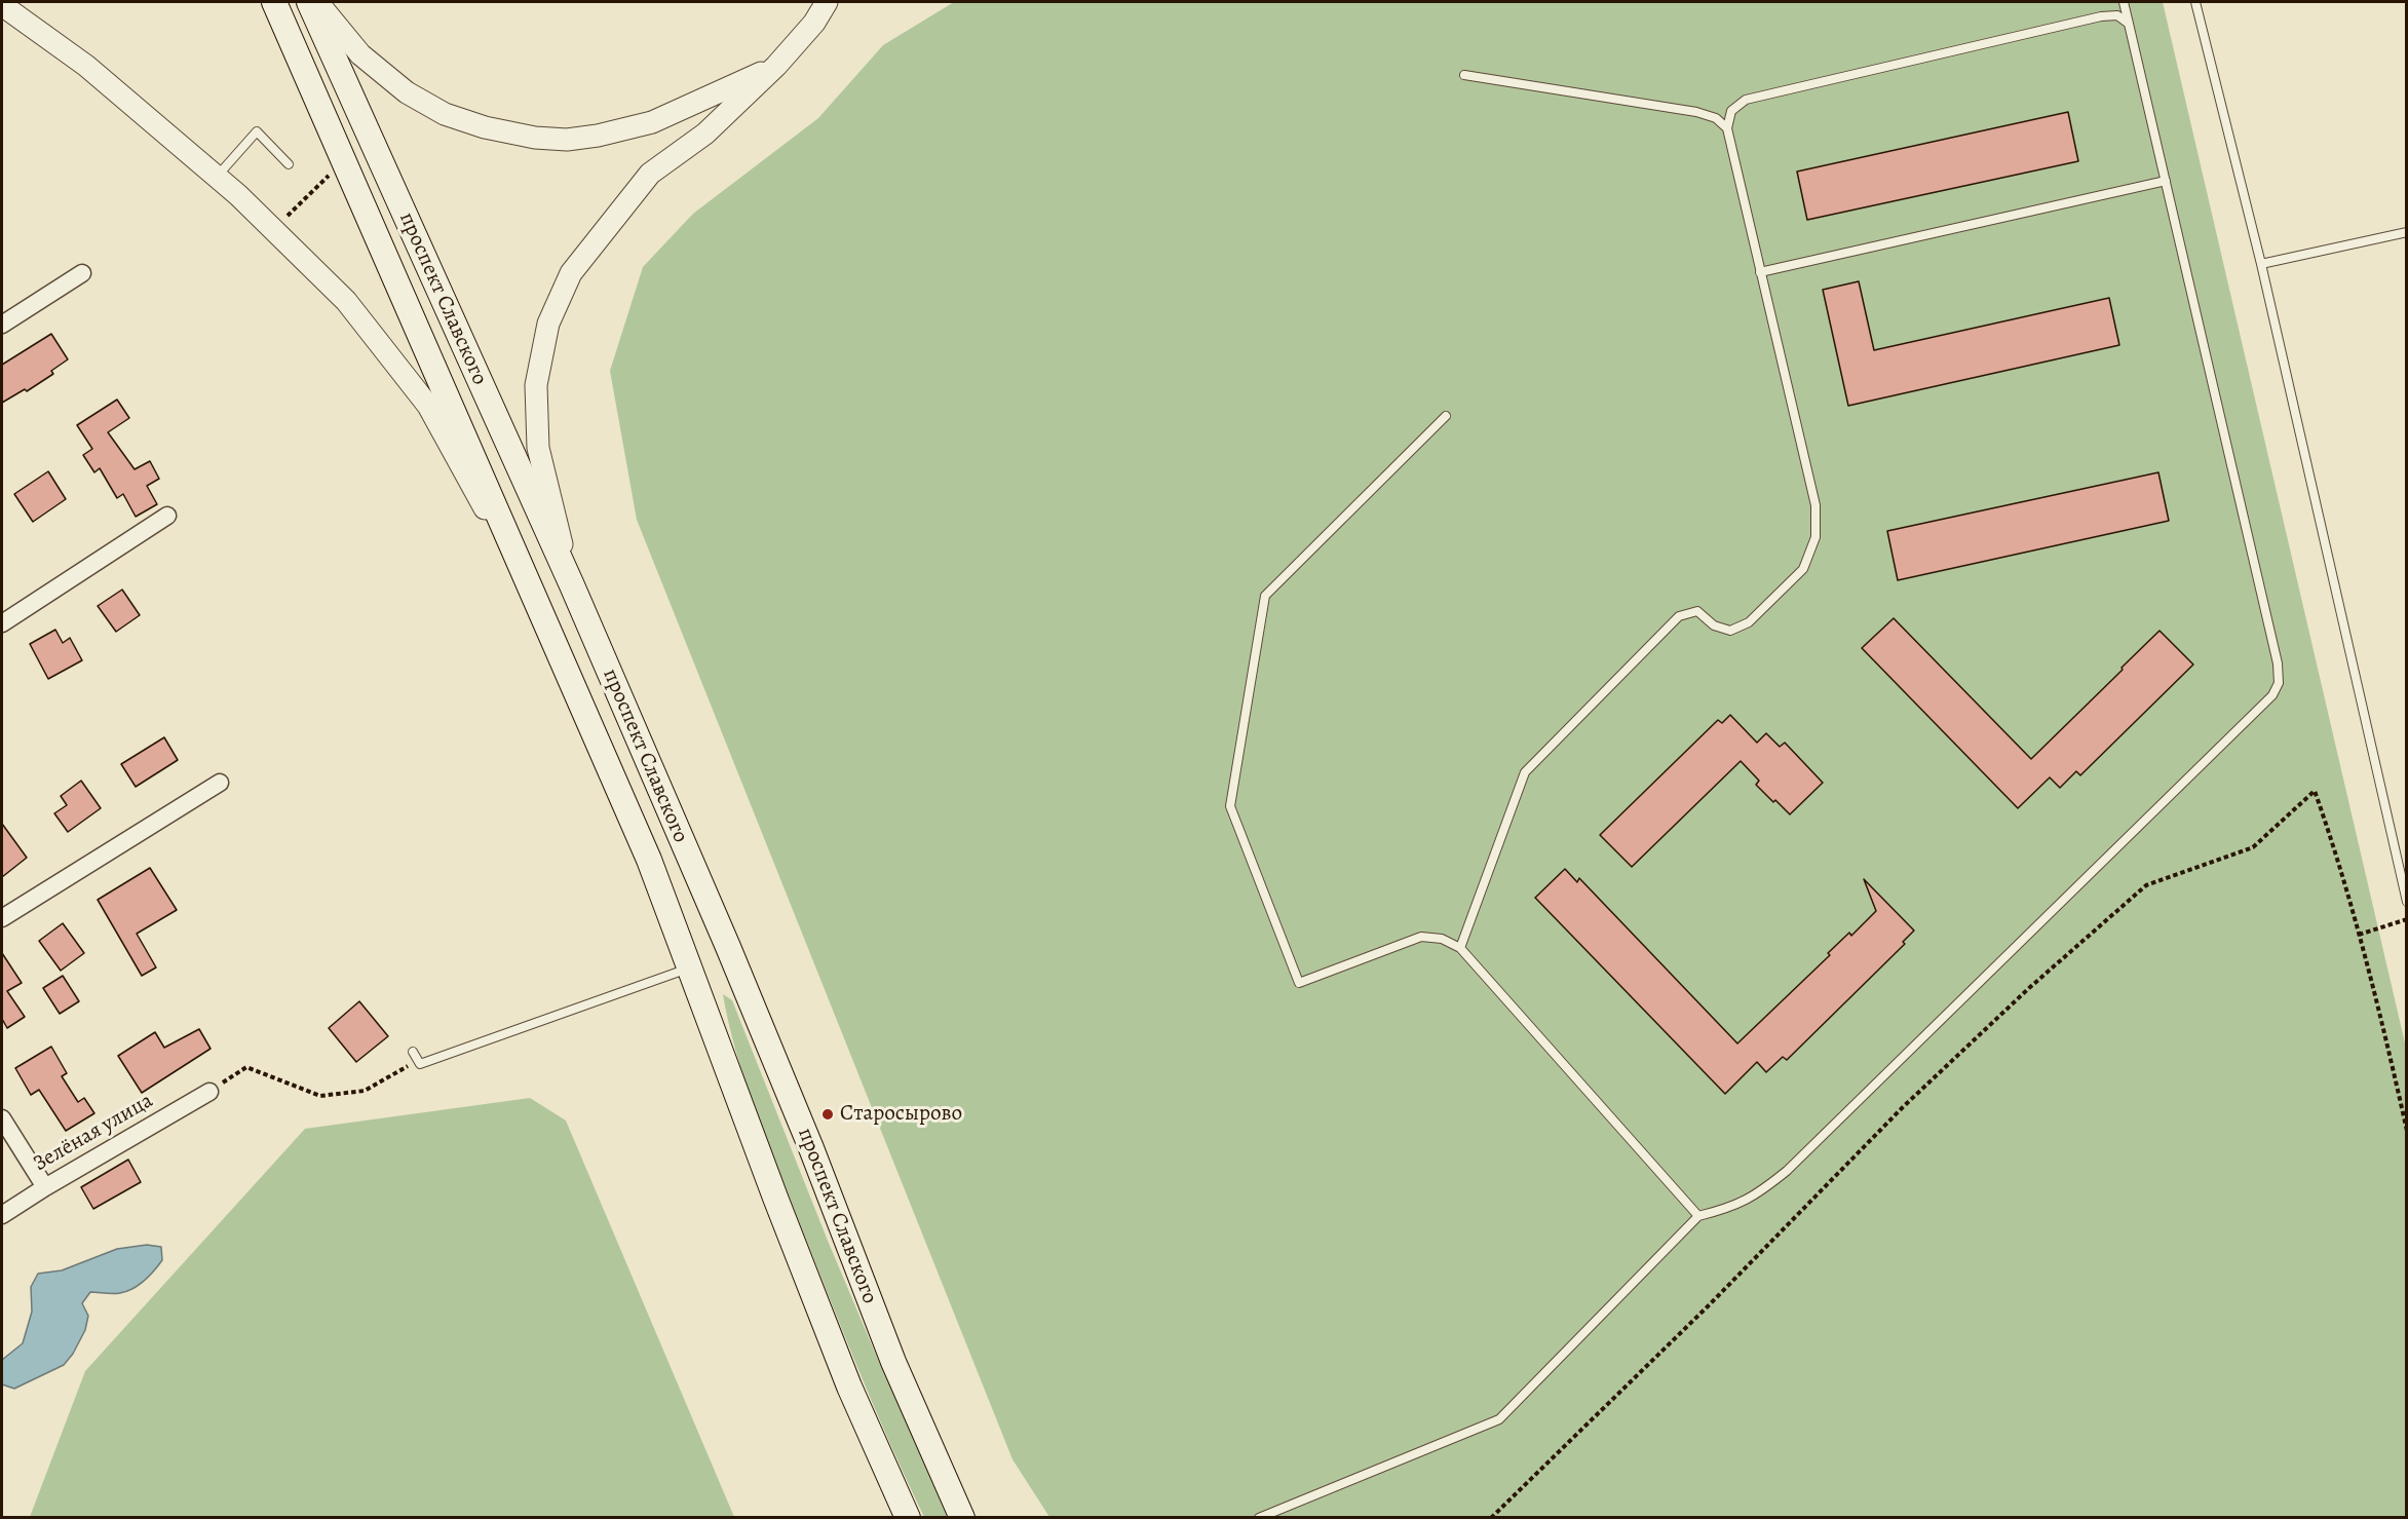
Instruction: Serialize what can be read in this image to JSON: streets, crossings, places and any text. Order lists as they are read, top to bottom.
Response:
{
  "streets": {
    "main road": ["проспект Славского"],
    "street": ["Зелёная улица"]
  },
  "places": ["Старосырово"]
}
